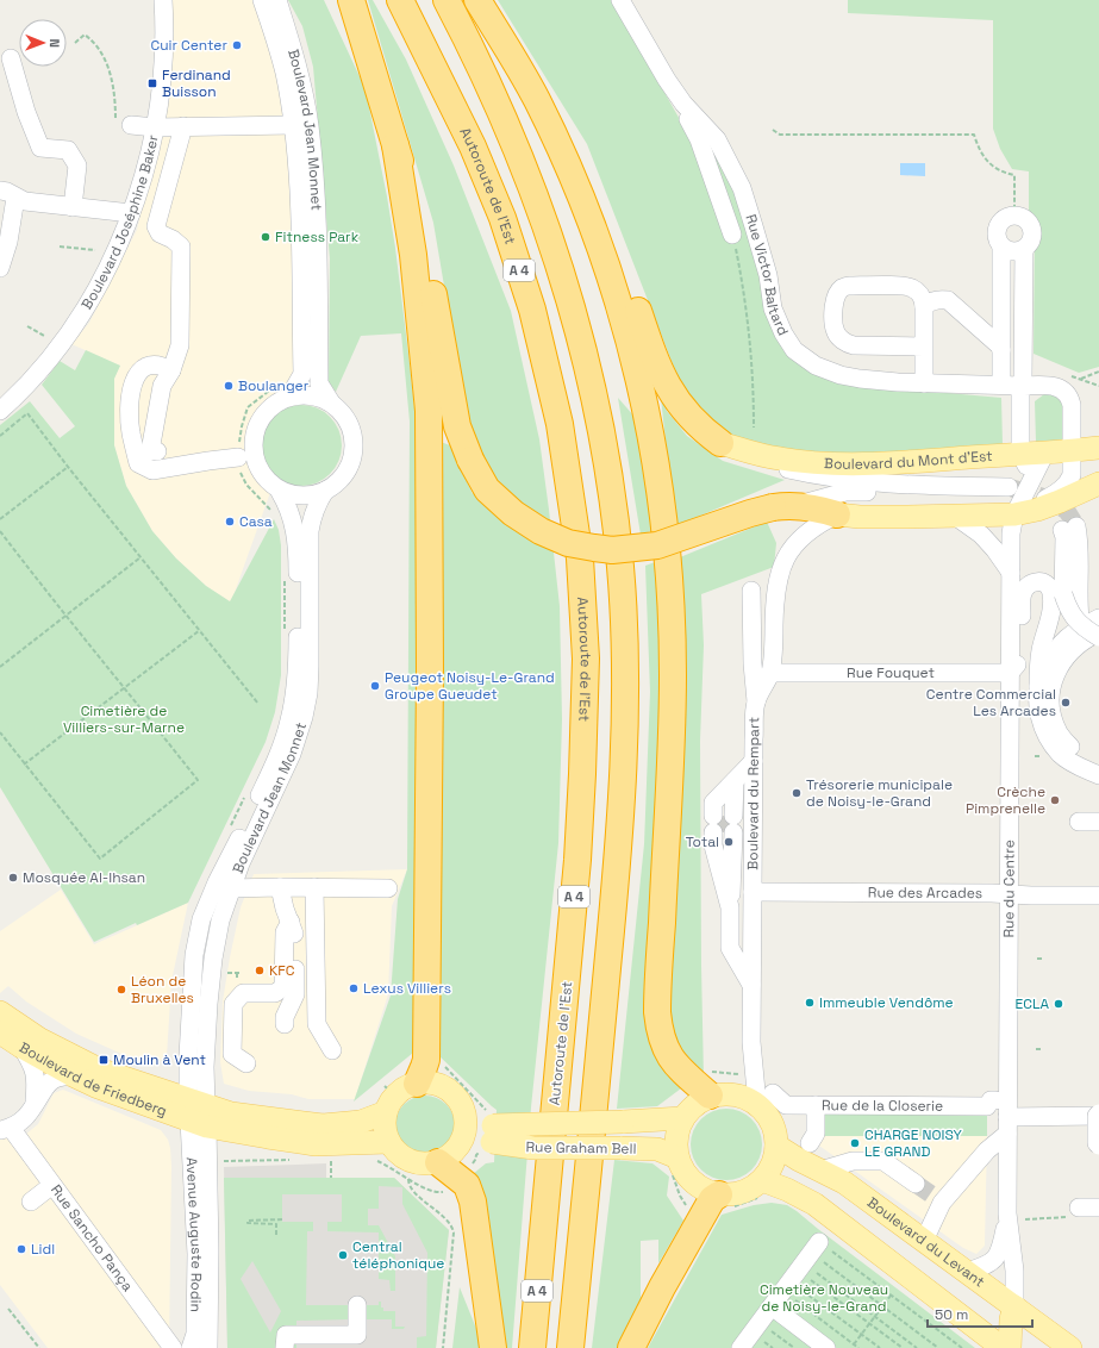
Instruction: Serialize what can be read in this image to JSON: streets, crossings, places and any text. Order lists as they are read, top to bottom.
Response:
{
  "streets": {
    "highway": ["Autoroute de l’Est", "A 4"],
    "main road": [
      "Boulevard du Mont d'Est",
      "Boulevard de Friedberg",
      "Rue Graham Bell",
      "Boulevard du Levant"
    ],
    "street": [
      "Boulevard Jean Monnet",
      "Boulevard Joséphine Baker",
      "Rue Victor Baltard",
      "Rue Fouquet",
      "Boulevard du Rempart",
      "Rue du Centre",
      "Rue des Arcades",
      "Rue de la Closerie",
      "Avenue Auguste Rodin",
      "Rue Sancho Pança"
    ]
  },
  "crossings": [
    ["Boulevard Jean Monnet", "Boulevard de Friedberg"],
    ["Boulevard Jean Monnet", "Avenue Auguste Rodin"],
    ["Boulevard du Mont d'Est", "Rue du Centre"],
    ["Rue Fouquet", "Boulevard du Rempart"],
    ["Rue Fouquet", "Rue du Centre"],
    ["Boulevard du Rempart", "Rue des Arcades"],
    ["Boulevard du Rempart", "Rue de la Closerie"],
    ["Boulevard du Rempart", "Rue Graham Bell"],
    ["Boulevard du Rempart", "Boulevard du Levant"],
    ["Rue du Centre", "Rue des Arcades"],
    ["Rue du Centre", "Boulevard du Levant"],
    ["Boulevard de Friedberg", "Avenue Auguste Rodin"],
    ["Rue de la Closerie", "Rue Graham Bell"],
    ["Rue de la Closerie", "Boulevard du Levant"],
    ["Rue Graham Bell", "Boulevard du Levant"]
  ],
  "parks": ["Cimetière de Villiers-sur-Marne", "Cimetière Nouveau de Noisy-le-Grand"],
  "places": {
    "other": [
      "Cuir Center",
      "Fitness Park",
      "Boulanger",
      "Casa",
      "Peugeot Noisy-Le-Grand Groupe Gueudet",
      "Centre Commercial Les Arcades",
      "Trésorerie municipale de Noisy-le-Grand",
      "Crèche Pimprenelle",
      "Total",
      "Mosquée Al-Ihsan",
      "KFC",
      "Lexus Villiers",
      "Léon de Bruxelles",
      "Immeuble Vendôme",
      "ECLA",
      "CHARGE NOISY LE GRAND",
      "Lidl",
      "Central téléphonique"
    ],
    "transit": ["Ferdinand Buisson", "Moulin à Vent"]
  },
  "scale_bar": "50 m",
  "north": "right"
}
